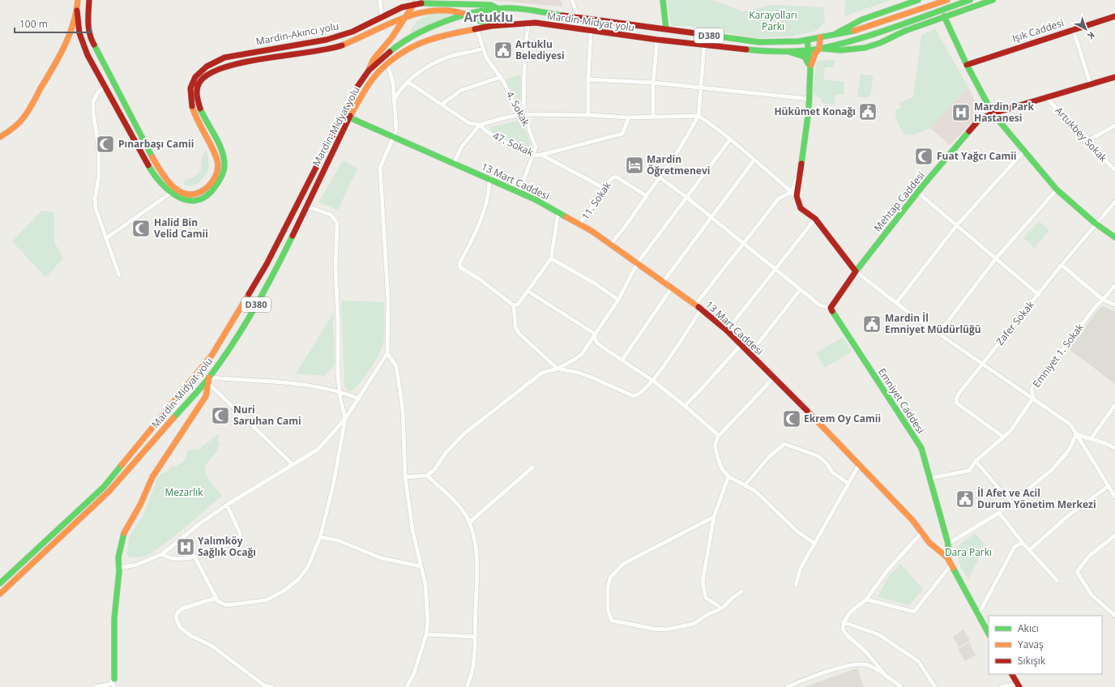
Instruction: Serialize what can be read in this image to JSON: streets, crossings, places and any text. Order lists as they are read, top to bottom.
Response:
{
  "streets": {
    "main road": [
      "Mardin-Midyat yolu",
      "Işık Caddesi",
      "Mardin-Akıncı yolu",
      "D380",
      "13 Mart Caddesi",
      "Mehtap Caddesi",
      "Emniyet Caddesi"
    ],
    "street": [
      "4. Sokak",
      "Artukbey Sokak",
      "47. Sokak",
      "11. Sokak",
      "Zafer Sokak",
      "Emniyet 1. Sokak"
    ]
  },
  "crossings": [
    ["Mardin-Midyat yolu", "Mardin-Akıncı yolu"],
    ["Mardin-Midyat yolu", "4. Sokak"],
    ["Mardin-Midyat yolu", "13 Mart Caddesi"],
    ["4. Sokak", "47. Sokak"],
    ["4. Sokak", "13 Mart Caddesi"],
    ["Artukbey Sokak", "Mehtap Caddesi"],
    ["47. Sokak", "11. Sokak"],
    ["13 Mart Caddesi", "11. Sokak"],
    ["13 Mart Caddesi", "Emniyet Caddesi"],
    ["Zafer Sokak", "Emniyet 1. Sokak"],
    ["Emniyet 1. Sokak", "Emniyet Caddesi"]
  ],
  "districts": ["Artuklu"],
  "parks": ["Karayolları Parkı", "Mezarlık", "Dara Parkı"],
  "places": {
    "public building": [
      "Artuklu Belediyesi",
      "Hükümet Konağı",
      "Mardin İl Emniyet Müdürlüğü",
      "İl Afet ve Acil Durum Yönetim Merkezi"
    ],
    "hospital": ["Mardin Park Hastanesi", "Yalımköy Sağlık Ocağı"],
    "mosque": [
      "Pınarbaşı Camii",
      "Fuat Yağcı Camii",
      "Halid Bin Velid Camii",
      "Nuri Saruhan Cami",
      "Ekrem Oy Camii"
    ],
    "hotel": ["Mardin Öğretmenevi"]
  },
  "legend": ["Akıcı", "Yavaş", "Sıkışık"],
  "scale_bar": "100 m",
  "north": "bottom right"
}
